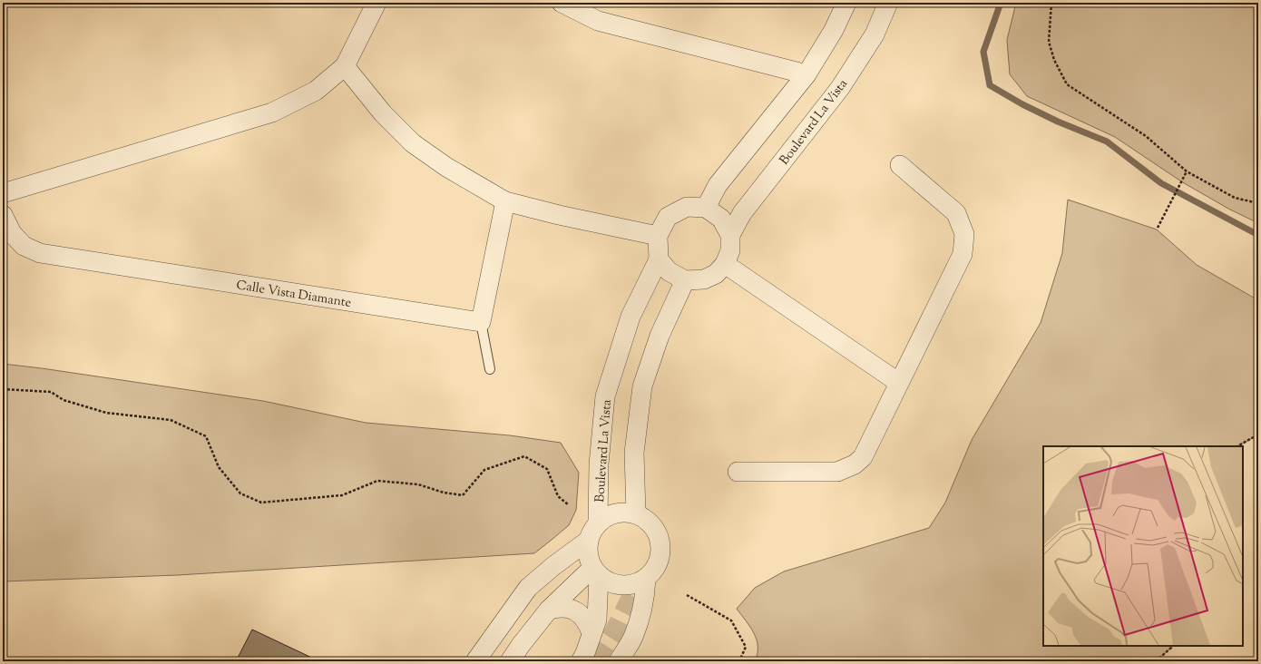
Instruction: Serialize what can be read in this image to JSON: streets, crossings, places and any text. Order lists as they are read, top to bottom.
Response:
{
  "streets": {
    "street": ["Boulevard La Vista", "Calle Vista Diamante"]
  }
}
